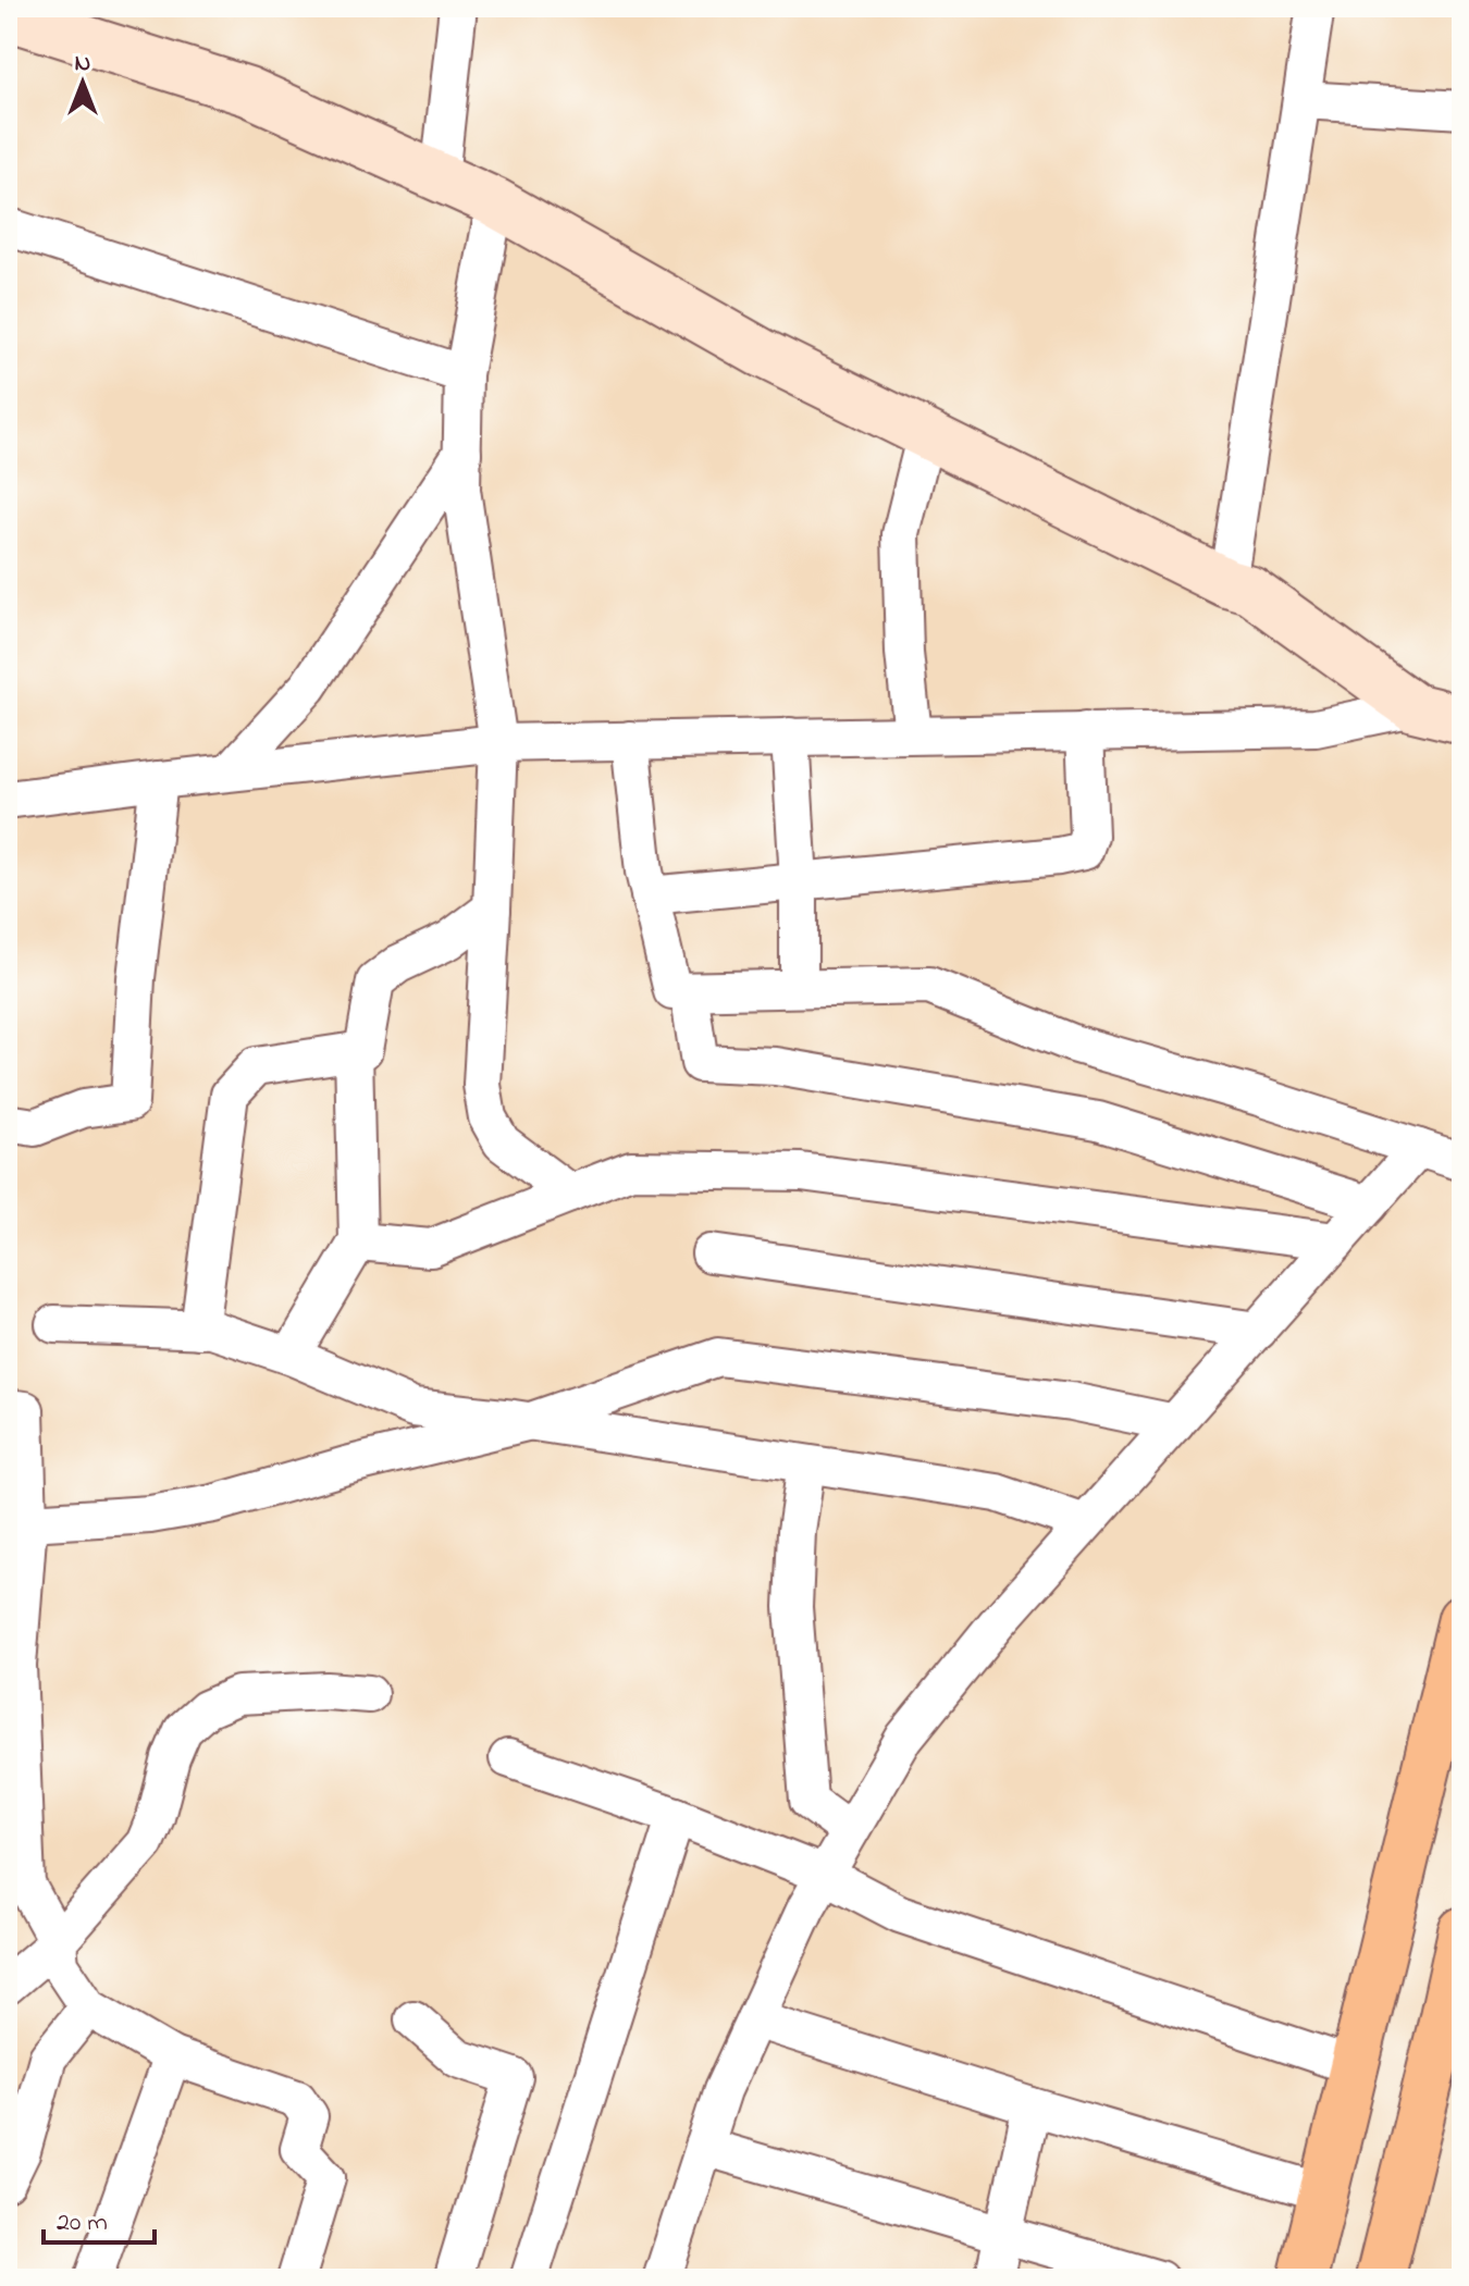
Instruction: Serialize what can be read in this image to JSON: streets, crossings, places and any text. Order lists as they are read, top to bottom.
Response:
{
  "scale_bar": "20 m",
  "north": "top"
}
